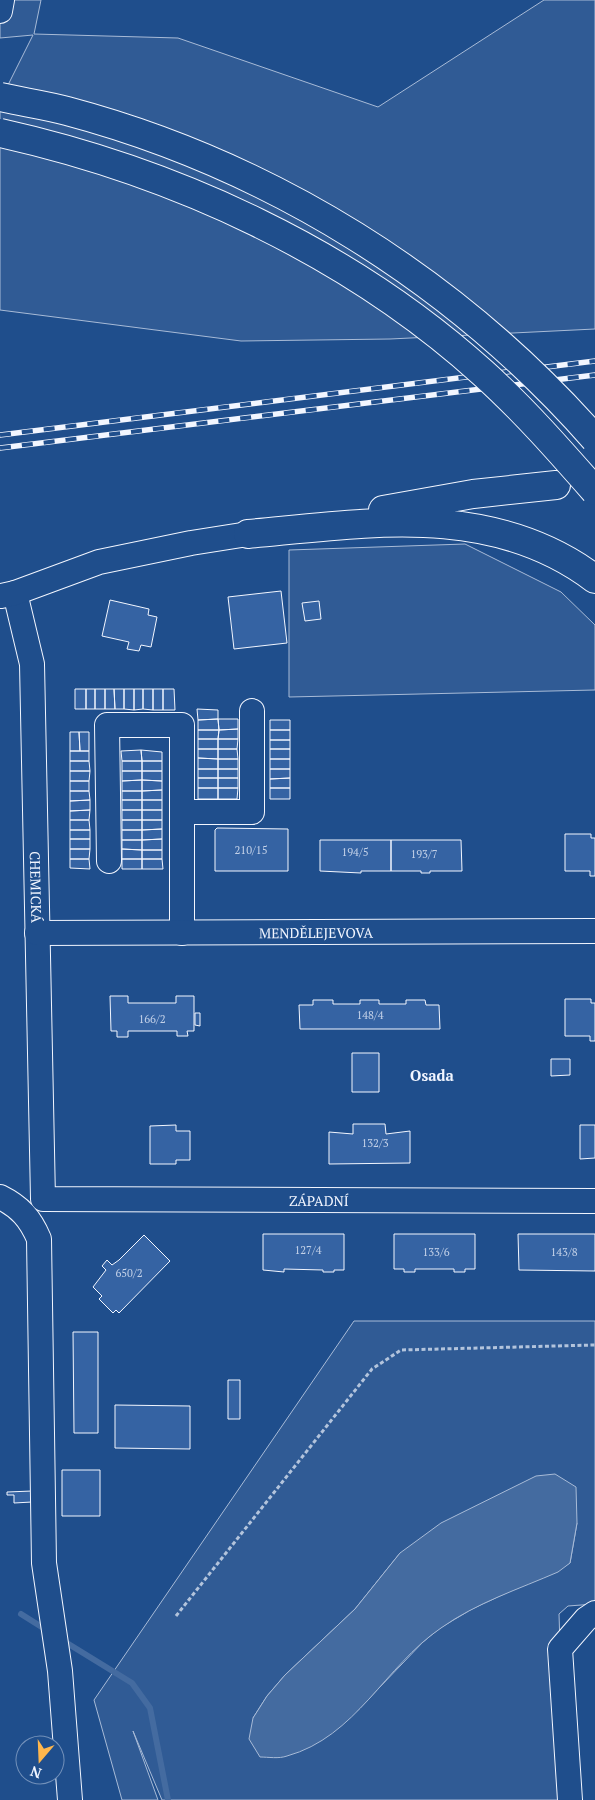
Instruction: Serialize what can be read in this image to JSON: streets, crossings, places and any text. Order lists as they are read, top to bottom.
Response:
{
  "streets": {
    "street": ["CHEMICKÁ", "MENDĚLEJEVOVA", "ZÁPADNÍ"]
  },
  "crossings": [
    ["CHEMICKÁ", "MENDĚLEJEVOVA"],
    ["CHEMICKÁ", "ZÁPADNÍ"]
  ],
  "districts": ["Osada"],
  "house_numbers": [
    "210/15",
    "194/5",
    "193/7",
    "148/4",
    "166/2",
    "132/3",
    "127/4",
    "133/6",
    "143/8",
    "650/2"
  ],
  "north": "bottom"
}
